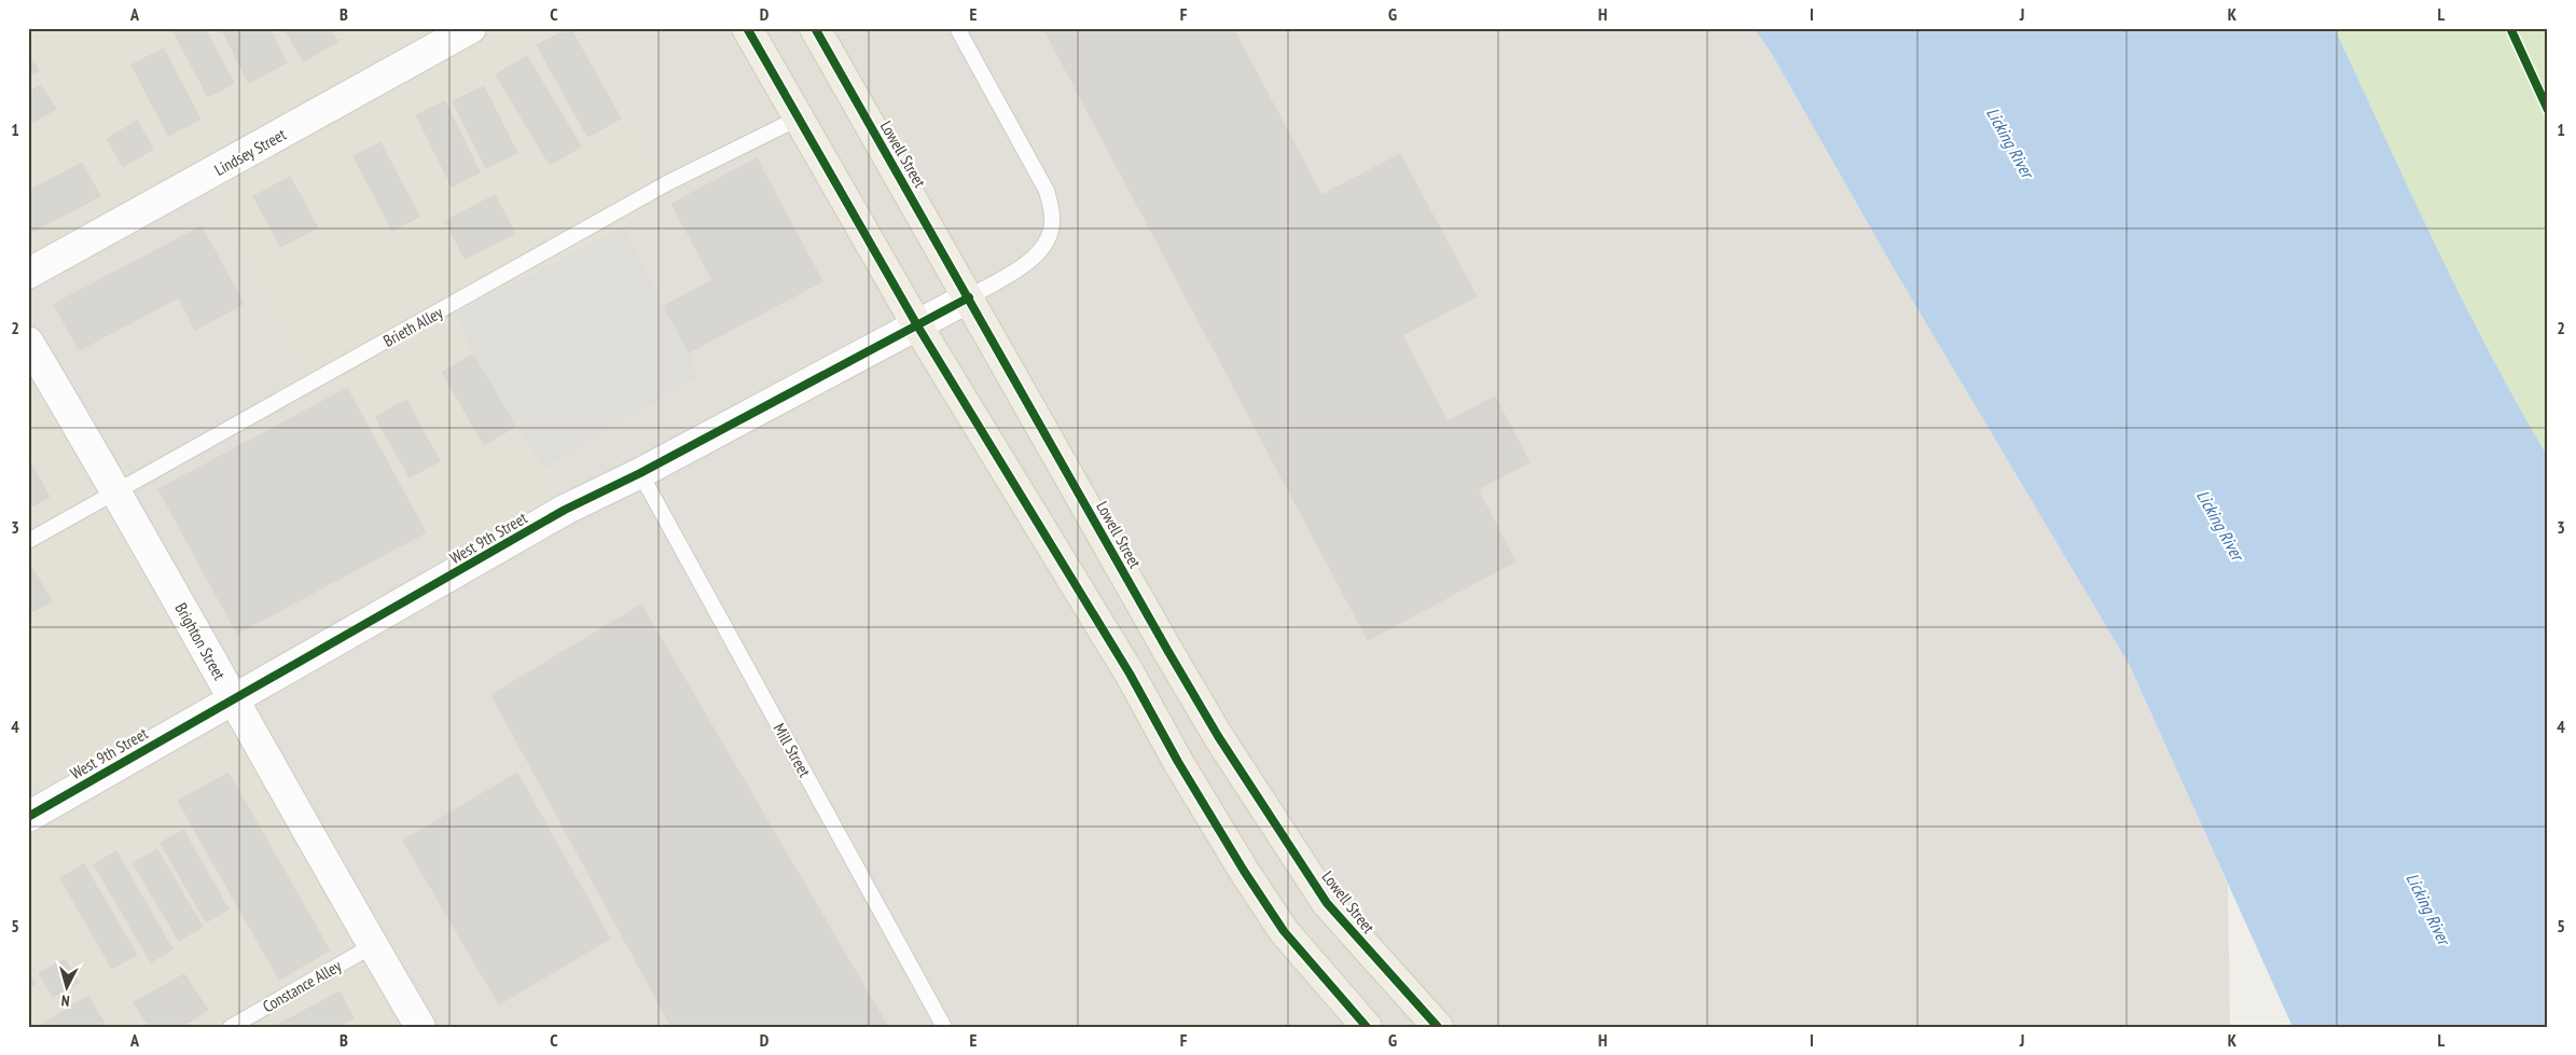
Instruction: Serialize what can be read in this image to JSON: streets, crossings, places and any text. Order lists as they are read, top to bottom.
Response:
{
  "streets": {
    "main road": ["Lowell Street"],
    "street": ["Lindsey Street", "West 9th Street", "Brighton Street"],
    "lane": ["Brieth Alley", "Mill Street", "Constance Alley"]
  },
  "crossings": [
    ["Lowell Street", "West 9th Street"],
    ["Brieth Alley", "Brighton Street"],
    ["West 9th Street", "Brighton Street"],
    ["West 9th Street", "Mill Street"],
    ["Brighton Street", "Constance Alley"]
  ],
  "water": ["Licking River"],
  "north": "bottom",
  "grid": {
    "columns": [
      "A",
      "B",
      "C",
      "D",
      "E",
      "F",
      "G",
      "H",
      "I",
      "J",
      "K",
      "L"
    ],
    "rows": [
      "1",
      "2",
      "3",
      "4",
      "5"
    ]
  }
}
